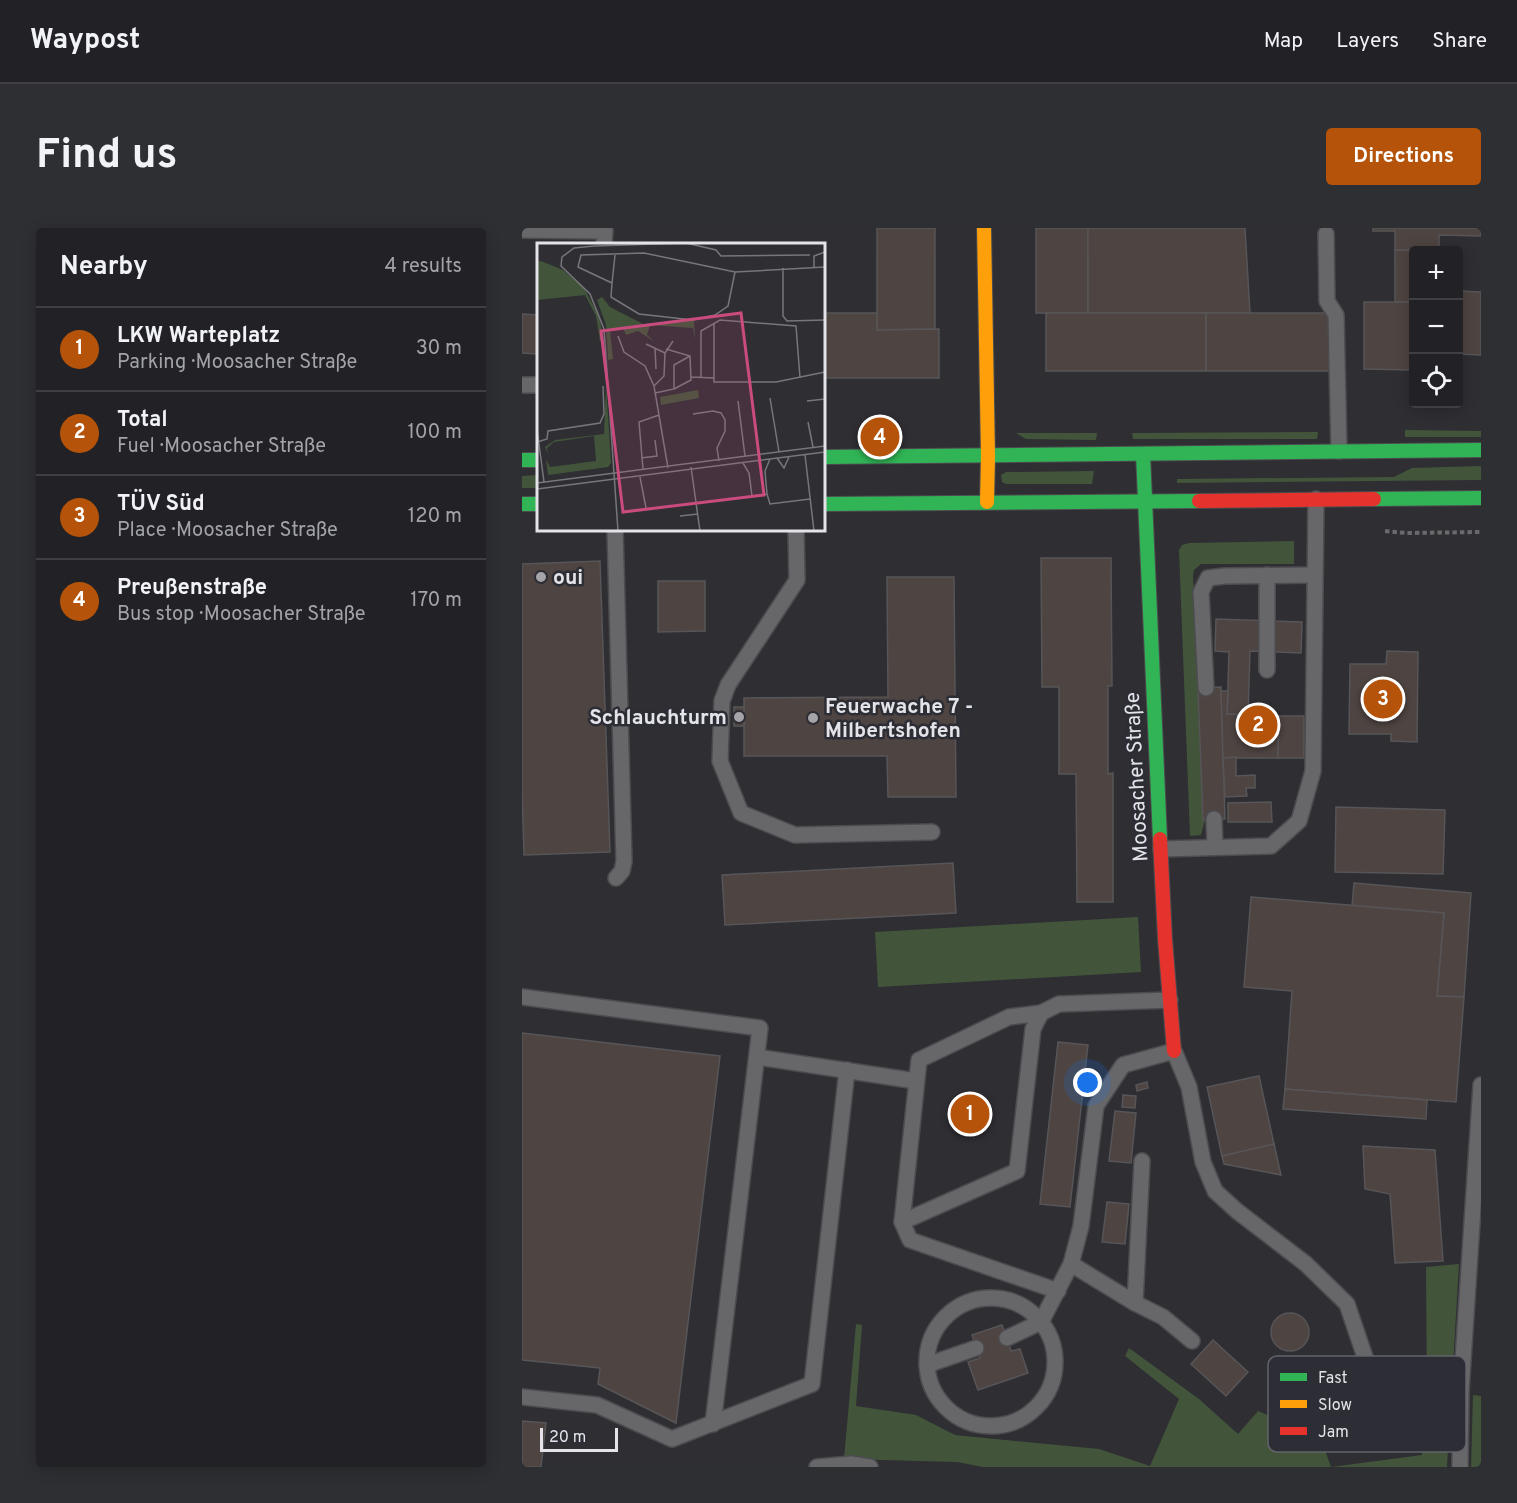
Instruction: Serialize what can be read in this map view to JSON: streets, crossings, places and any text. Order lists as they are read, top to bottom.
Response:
{
  "streets": {
    "main road": ["Moosacher Straße"]
  },
  "places": ["oui", "Schlauchturm", "Feuerwache 7 - Milbertshofen"],
  "legend": ["Fast", "Slow", "Jam"],
  "scale_bar": "20 m",
  "page": {
    "header": "Waypost",
    "nav": ["Map", "Layers", "Share"],
    "buttons": "Directions",
    "title": "Find us",
    "heading": ["Nearby", "4 results"],
    "map_buttons": ["+", "−"],
    "list": [
      {
        "mark": "1",
        "name": "LKW Warteplatz",
        "note": "Parking · Moosacher Straße",
        "value": "30 m"
      },
      {
        "mark": "2",
        "name": "Total",
        "note": "Fuel · Moosacher Straße",
        "value": "100 m"
      },
      {
        "mark": "3",
        "name": "TÜV Süd",
        "note": "Place · Moosacher Straße",
        "value": "120 m"
      },
      {
        "mark": "4",
        "name": "Preußenstraße",
        "note": "Bus stop · Moosacher Straße",
        "value": "170 m"
      }
    ],
    "pins": [
      "4",
      "3",
      "2",
      "1"
    ],
    "scale": "20 m"
  }
}
